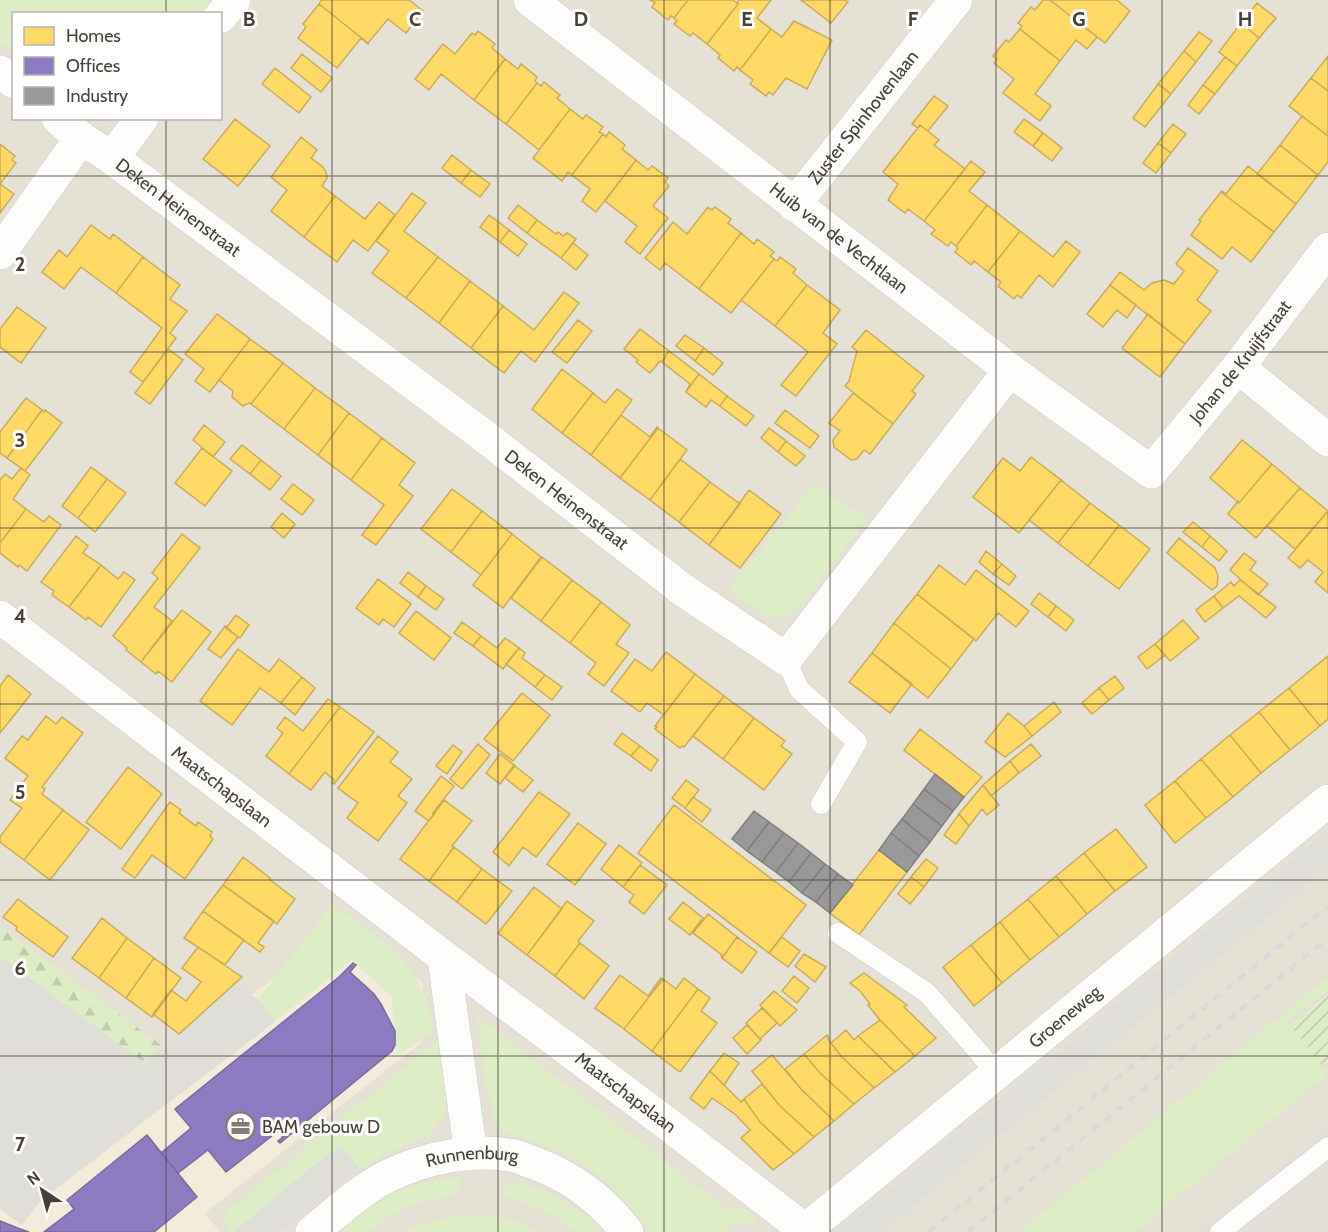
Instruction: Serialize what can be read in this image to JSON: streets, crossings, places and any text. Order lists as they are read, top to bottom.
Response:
{
  "streets": {
    "street": [
      "Zuster Spinhovenlaan",
      "Deken Heinenstraat",
      "Huib van de Vechtlaan",
      "Johan de Kruijfstraat",
      "Maatschapslaan",
      "Groeneweg",
      "Runnenburg"
    ]
  },
  "crossings": [
    ["Zuster Spinhovenlaan", "Huib van de Vechtlaan"],
    ["Huib van de Vechtlaan", "Johan de Kruijfstraat"],
    ["Maatschapslaan", "Groeneweg"]
  ],
  "places": {
    "office": ["BAM gebouw D"]
  },
  "legend": ["Homes", "Offices", "Industry"],
  "north": "top left",
  "grid": {
    "columns": [
      "B",
      "C",
      "D",
      "E",
      "F",
      "G",
      "H"
    ],
    "rows": [
      "2",
      "3",
      "4",
      "5",
      "6",
      "7"
    ]
  }
}
